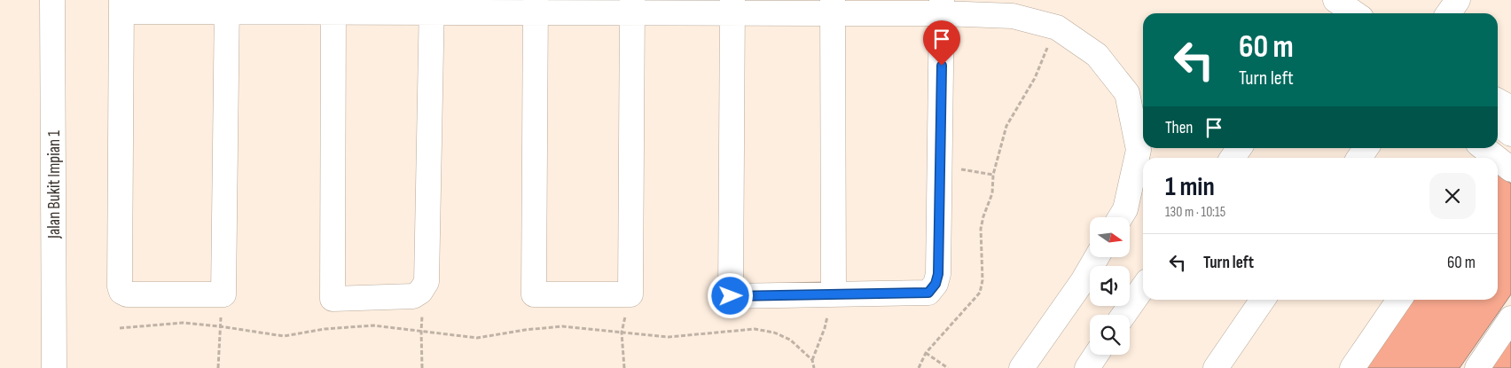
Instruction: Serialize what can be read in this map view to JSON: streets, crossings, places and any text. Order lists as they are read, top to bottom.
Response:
{
  "streets": {
    "street": ["Jalan Bukit Impian 1"]
  },
  "north": "right",
  "page": {
    "turn": ["60 m", "Turn left"],
    "then": "Then",
    "heading": ["1 min", "130 m · 10:15"],
    "list": [
      {
        "name": "Turn left",
        "value": "60 m"
      }
    ]
  }
}
